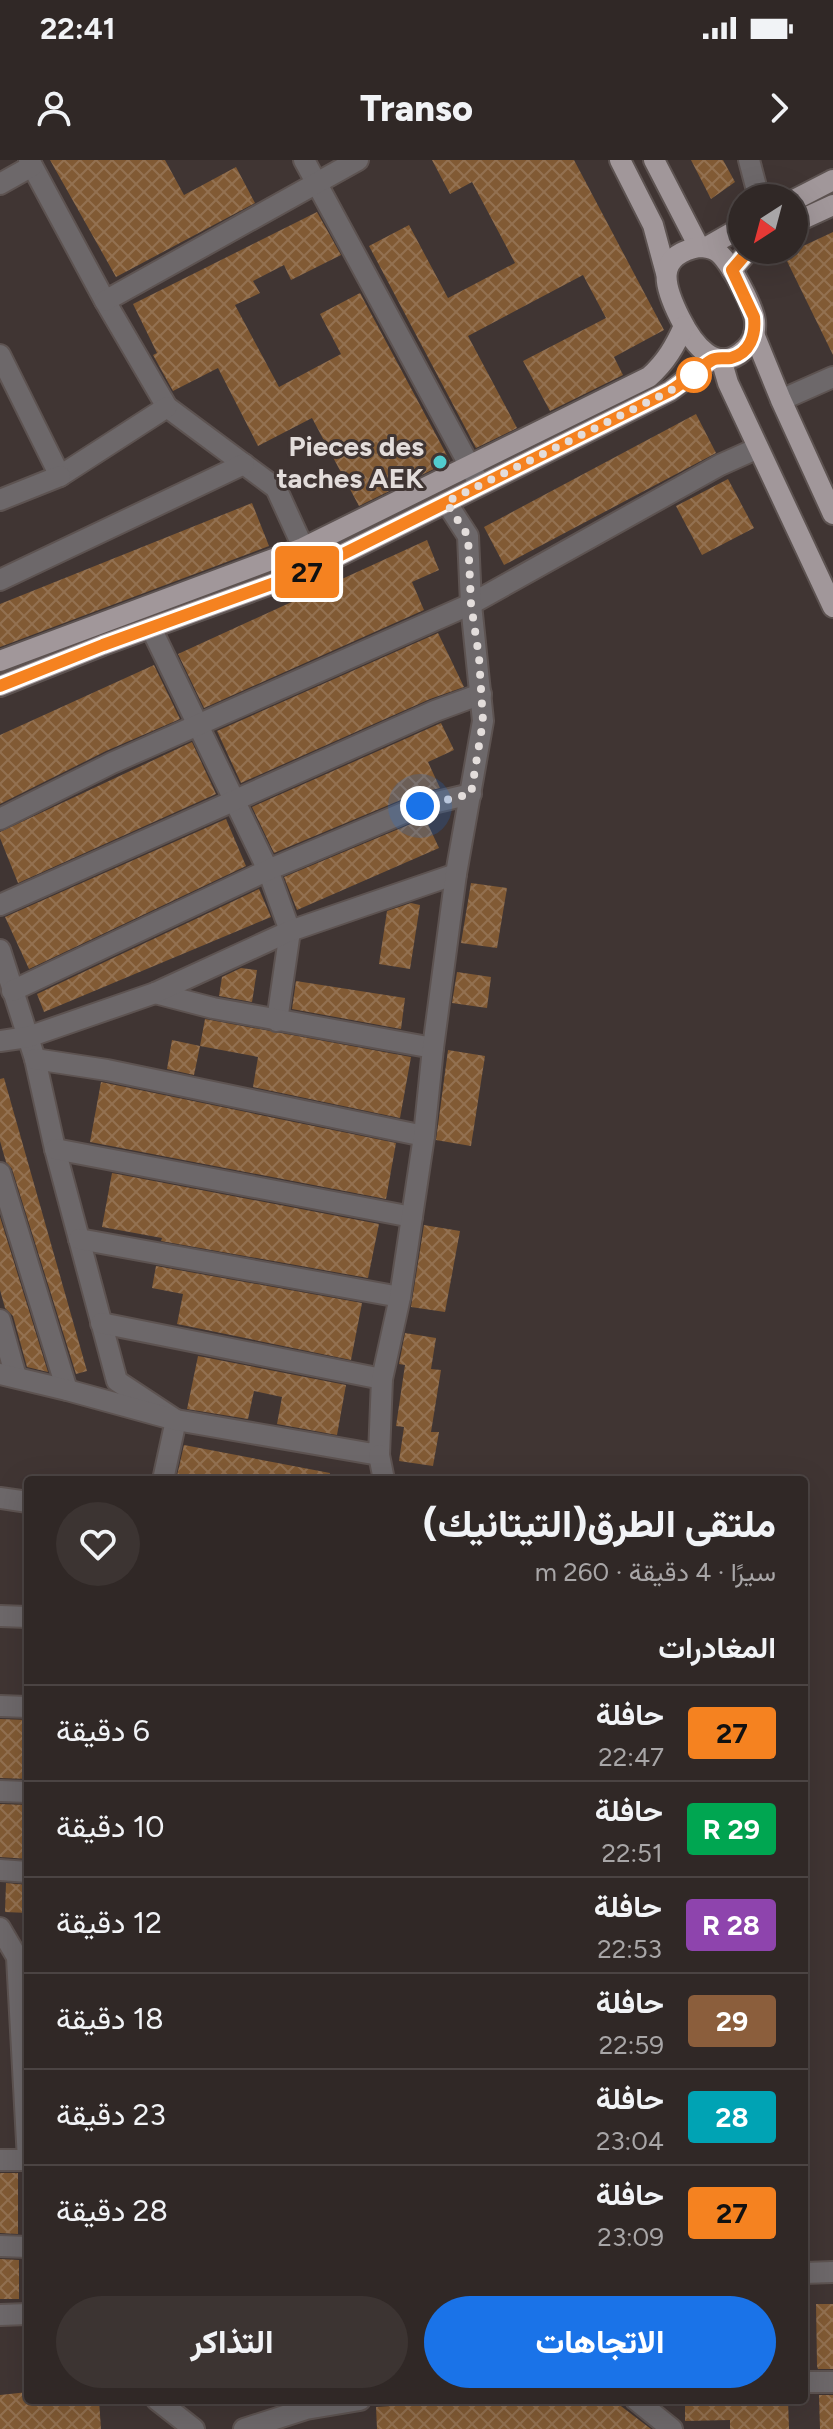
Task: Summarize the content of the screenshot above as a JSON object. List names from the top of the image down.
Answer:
{
  "places": ["Pieces des taches AEK"],
  "lines": ["bus line 27"],
  "north": "bottom left",
  "page": {
    "status": "22:41",
    "header": "Transo",
    "on_map": "27",
    "heading": [
      ["ملتقى الطرق(التيتانيك)", "سيرًا · 4 دقيقة · 260 m"],
      "المغادرات"
    ],
    "list": [
      {
        "mark": "27",
        "name": "حافلة",
        "note": "22:47",
        "value": "6 دقيقة"
      },
      {
        "mark": "29 R",
        "name": "حافلة",
        "note": "22:51",
        "value": "10 دقيقة"
      },
      {
        "mark": "28 R",
        "name": "حافلة",
        "note": "22:53",
        "value": "12 دقيقة"
      },
      {
        "mark": "29",
        "name": "حافلة",
        "note": "22:59",
        "value": "18 دقيقة"
      },
      {
        "mark": "28",
        "name": "حافلة",
        "note": "23:04",
        "value": "23 دقيقة"
      },
      {
        "mark": "27",
        "name": "حافلة",
        "note": "23:09",
        "value": "28 دقيقة"
      }
    ],
    "buttons": ["الاتجاهات", "التذاكر"]
  }
}
